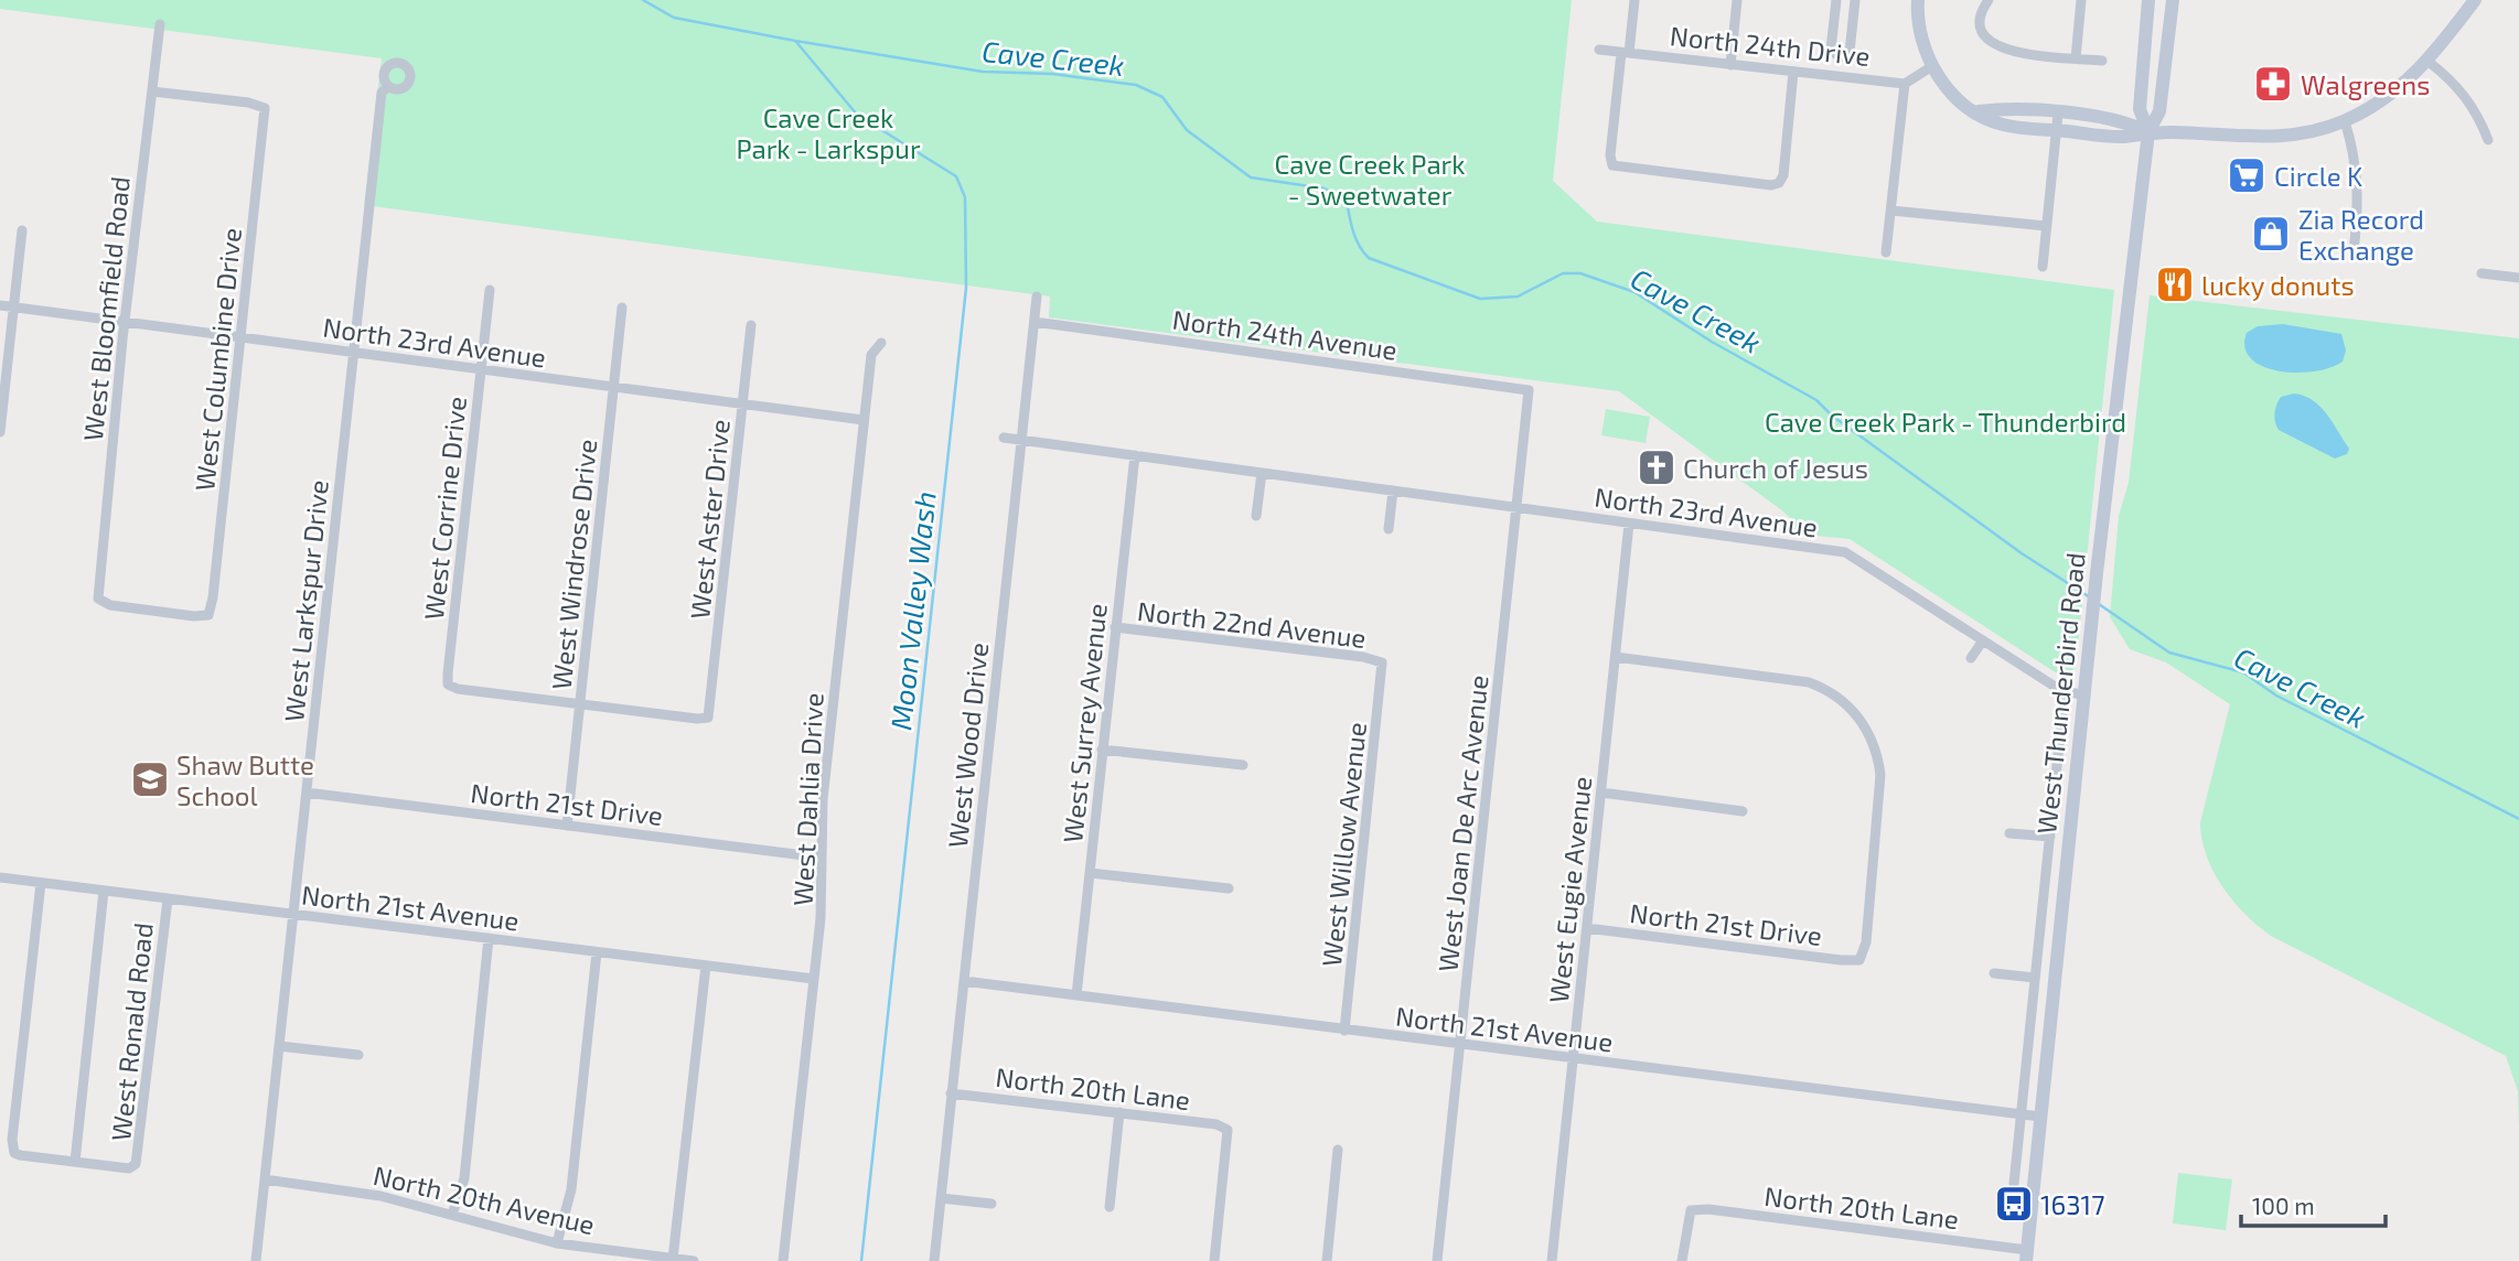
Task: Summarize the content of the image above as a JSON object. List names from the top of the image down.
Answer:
{
  "streets": {
    "main road": ["West Thunderbird Road"],
    "street": [
      "North 24th Drive",
      "West Bloomfield Road",
      "North 24th Avenue",
      "North 23rd Avenue",
      "West Columbine Drive",
      "West Corrine Drive",
      "West Aster Drive",
      "West Windrose Drive",
      "West Larkspur Drive",
      "North 22nd Avenue",
      "West Surrey Avenue",
      "West Wood Drive",
      "West Dahlia Drive",
      "North 21st Drive",
      "West Joan De Arc Avenue",
      "West Willow Avenue",
      "West Eugie Avenue",
      "North 21st Avenue",
      "West Ronald Road",
      "North 20th Lane",
      "North 20th Avenue"
    ]
  },
  "crossings": [
    ["West Bloomfield Road", "North 23rd Avenue"],
    ["West Bloomfield Road", "West Columbine Drive"],
    ["North 24th Avenue", "West Wood Drive"],
    ["North 24th Avenue", "West Joan De Arc Avenue"],
    ["North 23rd Avenue", "West Columbine Drive"],
    ["North 23rd Avenue", "West Corrine Drive"],
    ["North 23rd Avenue", "West Aster Drive"],
    ["North 23rd Avenue", "West Windrose Drive"],
    ["North 23rd Avenue", "West Larkspur Drive"],
    ["North 23rd Avenue", "West Thunderbird Road"],
    ["North 23rd Avenue", "West Surrey Avenue"],
    ["North 23rd Avenue", "West Wood Drive"],
    ["North 23rd Avenue", "West Dahlia Drive"],
    ["North 23rd Avenue", "West Joan De Arc Avenue"],
    ["North 23rd Avenue", "West Eugie Avenue"],
    ["West Corrine Drive", "West Aster Drive"],
    ["West Corrine Drive", "West Windrose Drive"],
    ["West Aster Drive", "West Windrose Drive"],
    ["West Windrose Drive", "North 21st Drive"],
    ["West Larkspur Drive", "North 21st Drive"],
    ["West Larkspur Drive", "North 21st Avenue"],
    ["West Larkspur Drive", "North 20th Avenue"],
    ["North 22nd Avenue", "West Surrey Avenue"],
    ["North 22nd Avenue", "West Willow Avenue"],
    ["West Thunderbird Road", "North 21st Avenue"],
    ["West Thunderbird Road", "North 20th Lane"],
    ["West Surrey Avenue", "North 21st Avenue"],
    ["West Wood Drive", "North 21st Avenue"],
    ["West Wood Drive", "North 20th Lane"],
    ["West Dahlia Drive", "North 21st Drive"],
    ["West Dahlia Drive", "North 21st Avenue"],
    ["North 21st Drive", "West Eugie Avenue"],
    ["West Joan De Arc Avenue", "North 21st Avenue"],
    ["West Willow Avenue", "North 21st Avenue"],
    ["West Eugie Avenue", "North 21st Avenue"],
    ["North 21st Avenue", "West Ronald Road"]
  ],
  "water": ["Cave Creek", "Moon Valley Wash"],
  "parks": ["Cave Creek Park - Larkspur", "Cave Creek Park - Sweetwater", "Cave Creek Park - Thunderbird"],
  "places": {
    "pharmacy": ["Walgreens"],
    "supermarket": ["Circle K"],
    "shop": ["Zia Record Exchange"],
    "restaurant": ["lucky donuts"],
    "church": ["Church of Jesus"],
    "school or university": ["Shaw Butte School"],
    "bus stop": ["16317"]
  },
  "scale_bar": "100 m"
}
